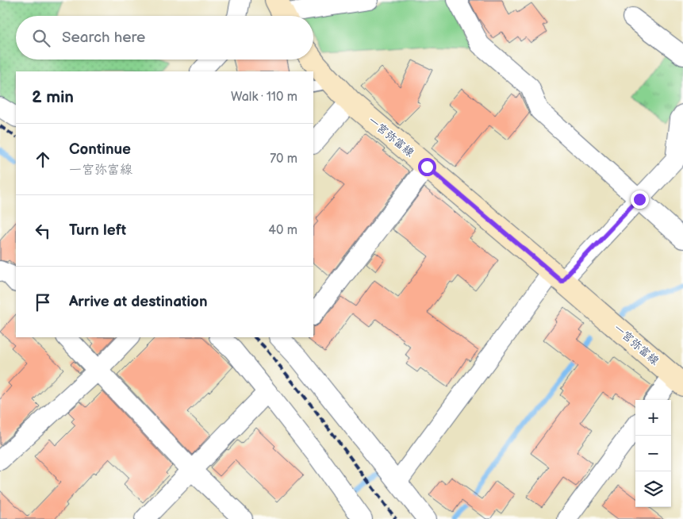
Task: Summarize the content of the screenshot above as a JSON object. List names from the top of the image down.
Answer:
{
  "streets": {
    "main road": ["一宮弥富線"]
  },
  "page": {
    "search": "Search here",
    "heading": ["2 min", "Walk · 110 m"],
    "list": [
      ["Continue", "一宮弥富線", "70 m"],
      ["Turn left", "40 m"],
      "Arrive at destination"
    ],
    "map_buttons": ["+", "−"]
  }
}
